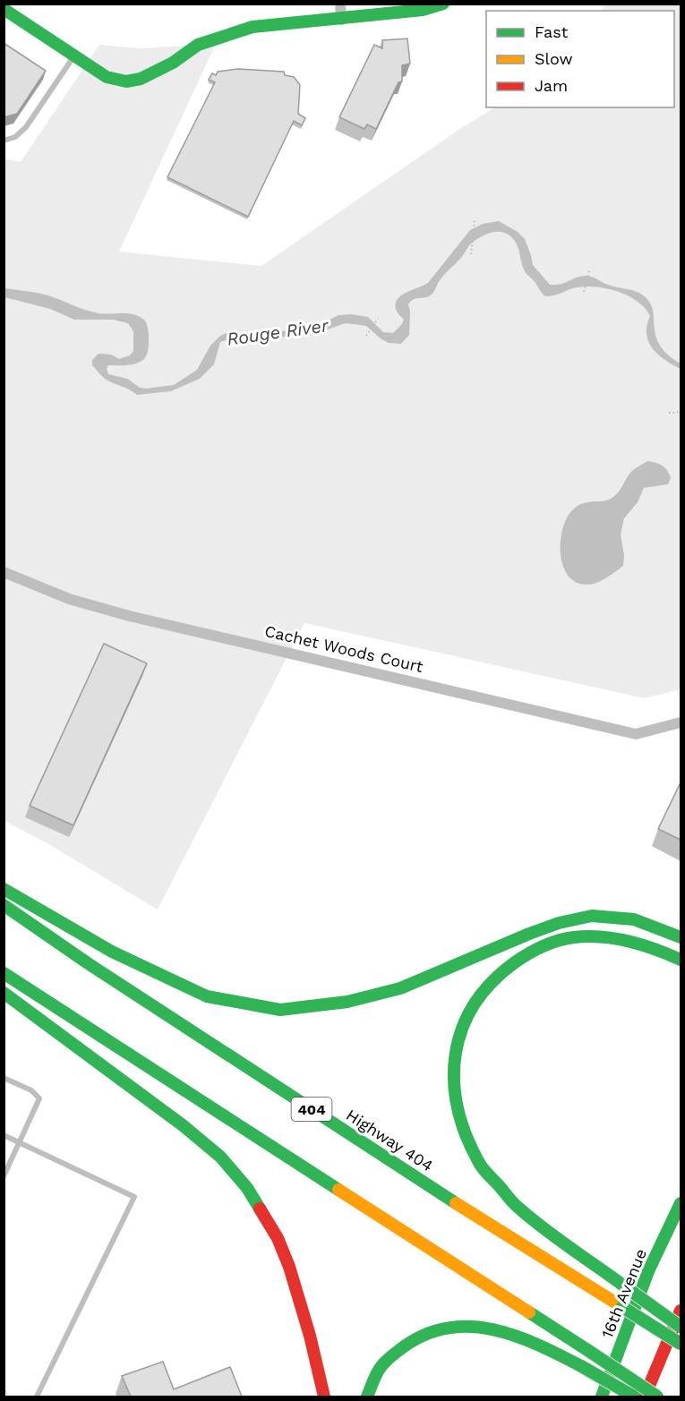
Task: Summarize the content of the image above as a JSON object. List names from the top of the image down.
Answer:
{
  "streets": {
    "main road": ["404", "Highway 404", "16th Avenue"],
    "street": ["Cachet Woods Court"]
  },
  "water": ["Rouge River"],
  "legend": ["Fast", "Slow", "Jam"]
}
